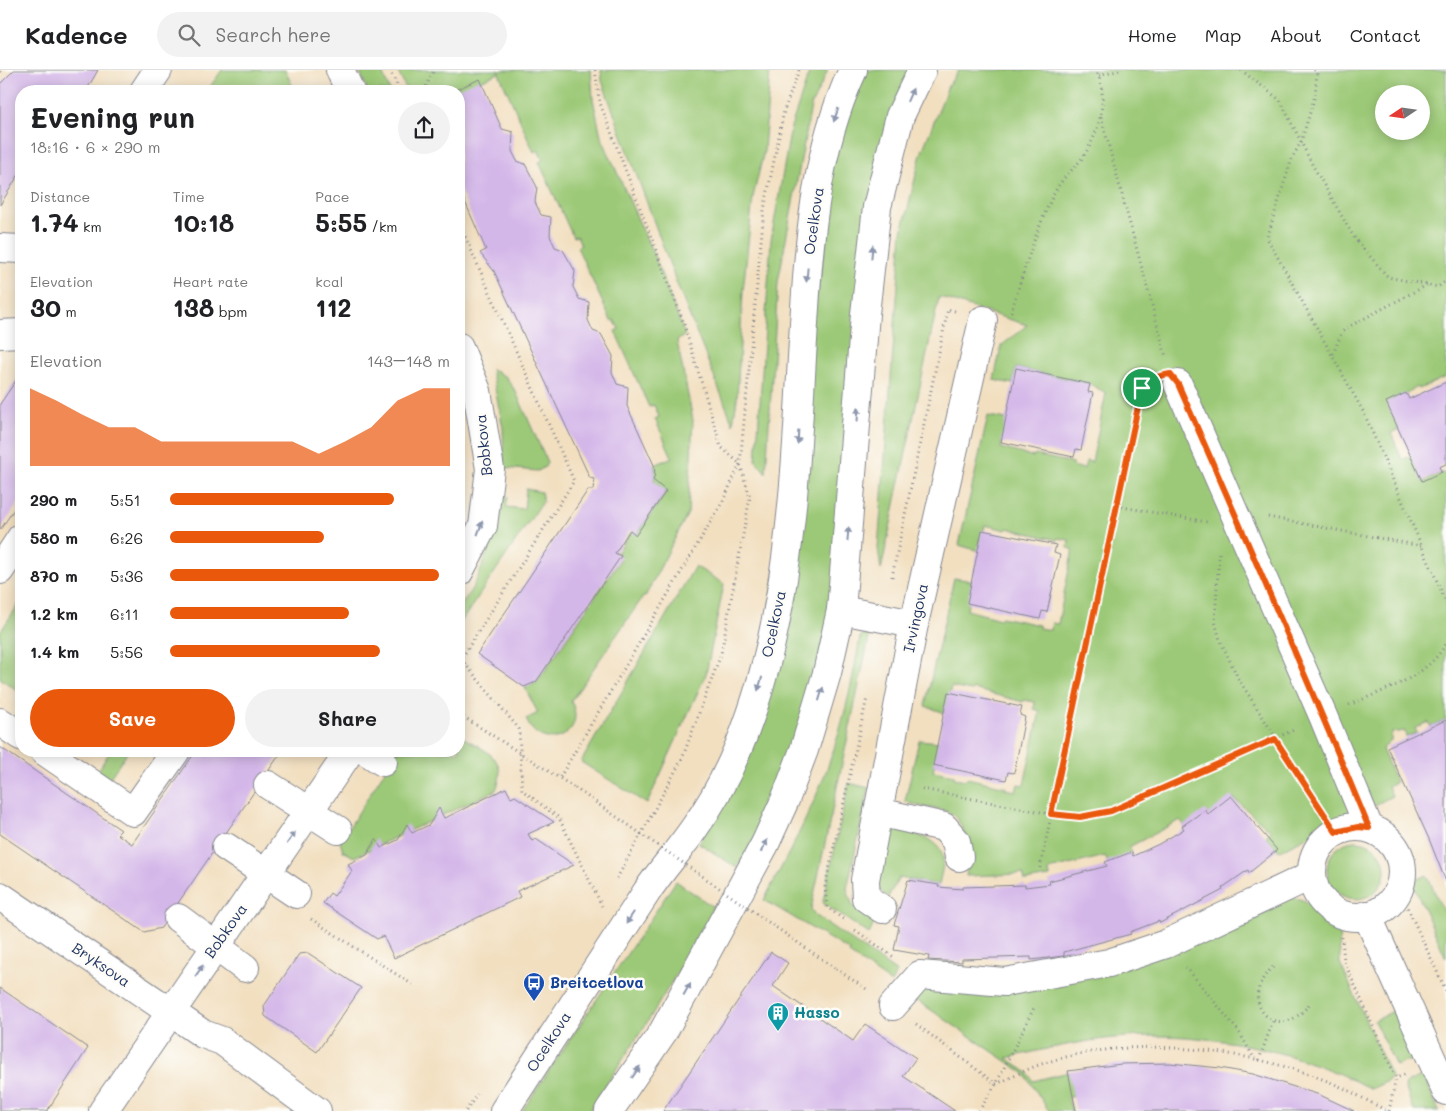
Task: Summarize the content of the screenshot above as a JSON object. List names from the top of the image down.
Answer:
{
  "streets": {
    "street": [
      "Ocelkova",
      "Bobkova",
      "Irvingova",
      "Bryksova"
    ]
  },
  "crossings": [
    ["Bobkova", "Bryksova"]
  ],
  "one_way": ["Bobkova"],
  "places": {
    "bus stop": ["Breitcetlova"],
    "building": ["Hasso"]
  },
  "north": "left",
  "page": {
    "header": "Kadence",
    "search": "Search here",
    "nav": [
      "Home",
      "Map",
      "About",
      "Contact"
    ],
    "heading": ["Evening run", "18:16 · 6 × 290 m"],
    "stats": [
      ["Distance", "1.74 km"],
      ["Time", "10:18"],
      ["Pace", "5:55 /km"],
      ["Elevation", "30 m"],
      ["Heart rate", "138 bpm"],
      ["kcal", "112"]
    ],
    "chart": ["Elevation", "143–148 m"],
    "list": [
      {
        "name": "290 m",
        "note": "5:51"
      },
      {
        "name": "580 m",
        "note": "6:26"
      },
      {
        "name": "870 m",
        "note": "5:36"
      },
      {
        "name": "1.2 km",
        "note": "6:11"
      },
      {
        "name": "1.4 km",
        "note": "5:56"
      }
    ],
    "buttons": ["Save", "Share"]
  }
}
